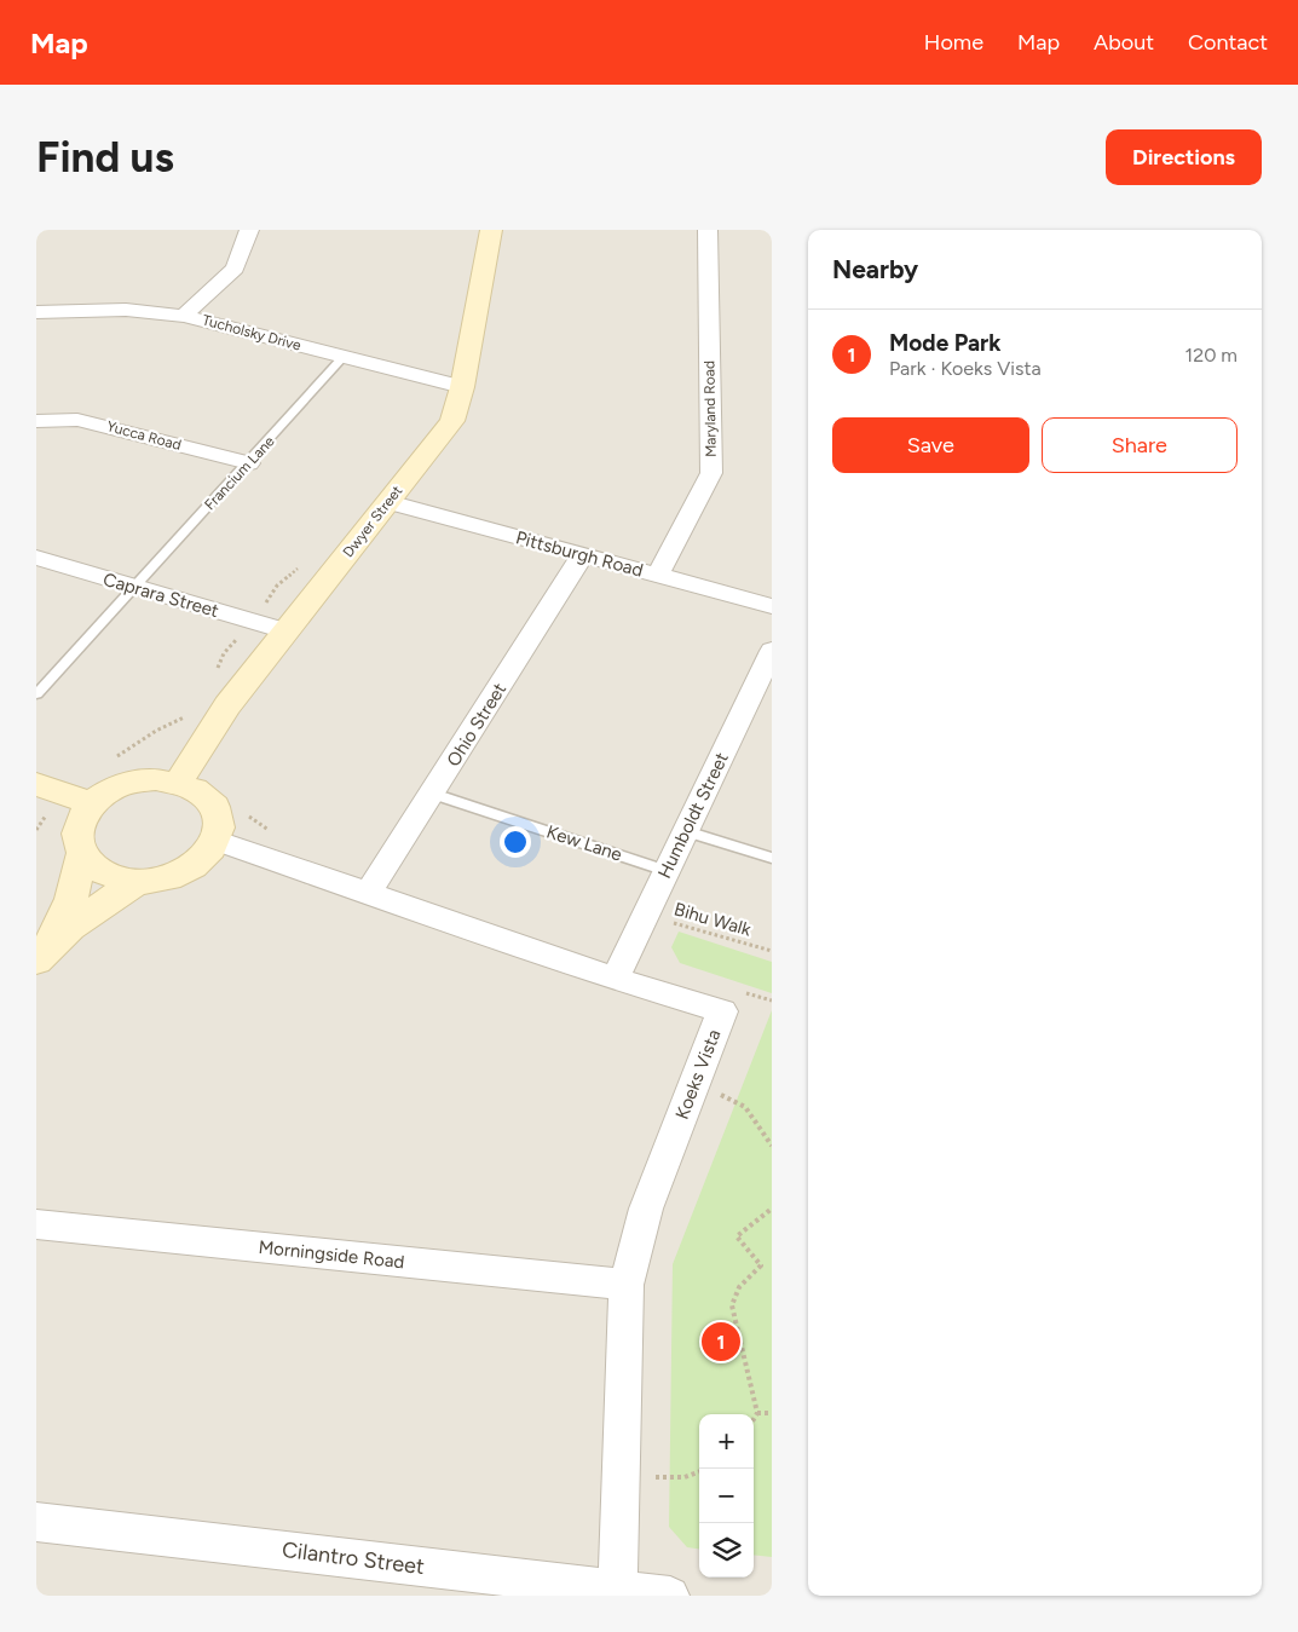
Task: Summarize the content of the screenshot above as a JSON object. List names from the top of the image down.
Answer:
{
  "streets": {
    "street": [
      "Tucholsky Drive",
      "Maryland Road",
      "Yucca Road",
      "Dwyer Street",
      "Pittsburgh Road",
      "Caprara Street",
      "Ohio Street",
      "Humboldt Street",
      "Koeks Vista",
      "Morningside Road",
      "Cilantro Street"
    ],
    "lane": ["Francium Lane", "Kew Lane"],
    "path": ["Bihu Walk"]
  },
  "crossings": [
    ["Tucholsky Drive", "Francium Lane"],
    ["Tucholsky Drive", "Dwyer Street"],
    ["Maryland Road", "Pittsburgh Road"],
    ["Yucca Road", "Francium Lane"],
    ["Francium Lane", "Caprara Street"],
    ["Dwyer Street", "Pittsburgh Road"],
    ["Dwyer Street", "Caprara Street"],
    ["Dwyer Street", "Koeks Vista"],
    ["Pittsburgh Road", "Ohio Street"],
    ["Ohio Street", "Kew Lane"],
    ["Ohio Street", "Koeks Vista"],
    ["Humboldt Street", "Kew Lane"],
    ["Humboldt Street", "Bihu Walk"],
    ["Humboldt Street", "Koeks Vista"],
    ["Koeks Vista", "Morningside Road"],
    ["Koeks Vista", "Cilantro Street"]
  ],
  "page": {
    "header": "Map",
    "nav": [
      "Home",
      "Map",
      "About",
      "Contact"
    ],
    "buttons": [
      "Directions",
      ["Save", "Share"]
    ],
    "title": "Find us",
    "heading": "Nearby",
    "list": [
      {
        "mark": "1",
        "name": "Mode Park",
        "note": "Park · Koeks Vista",
        "value": "120 m"
      }
    ],
    "pins": "1",
    "map_buttons": ["+", "−"]
  }
}
